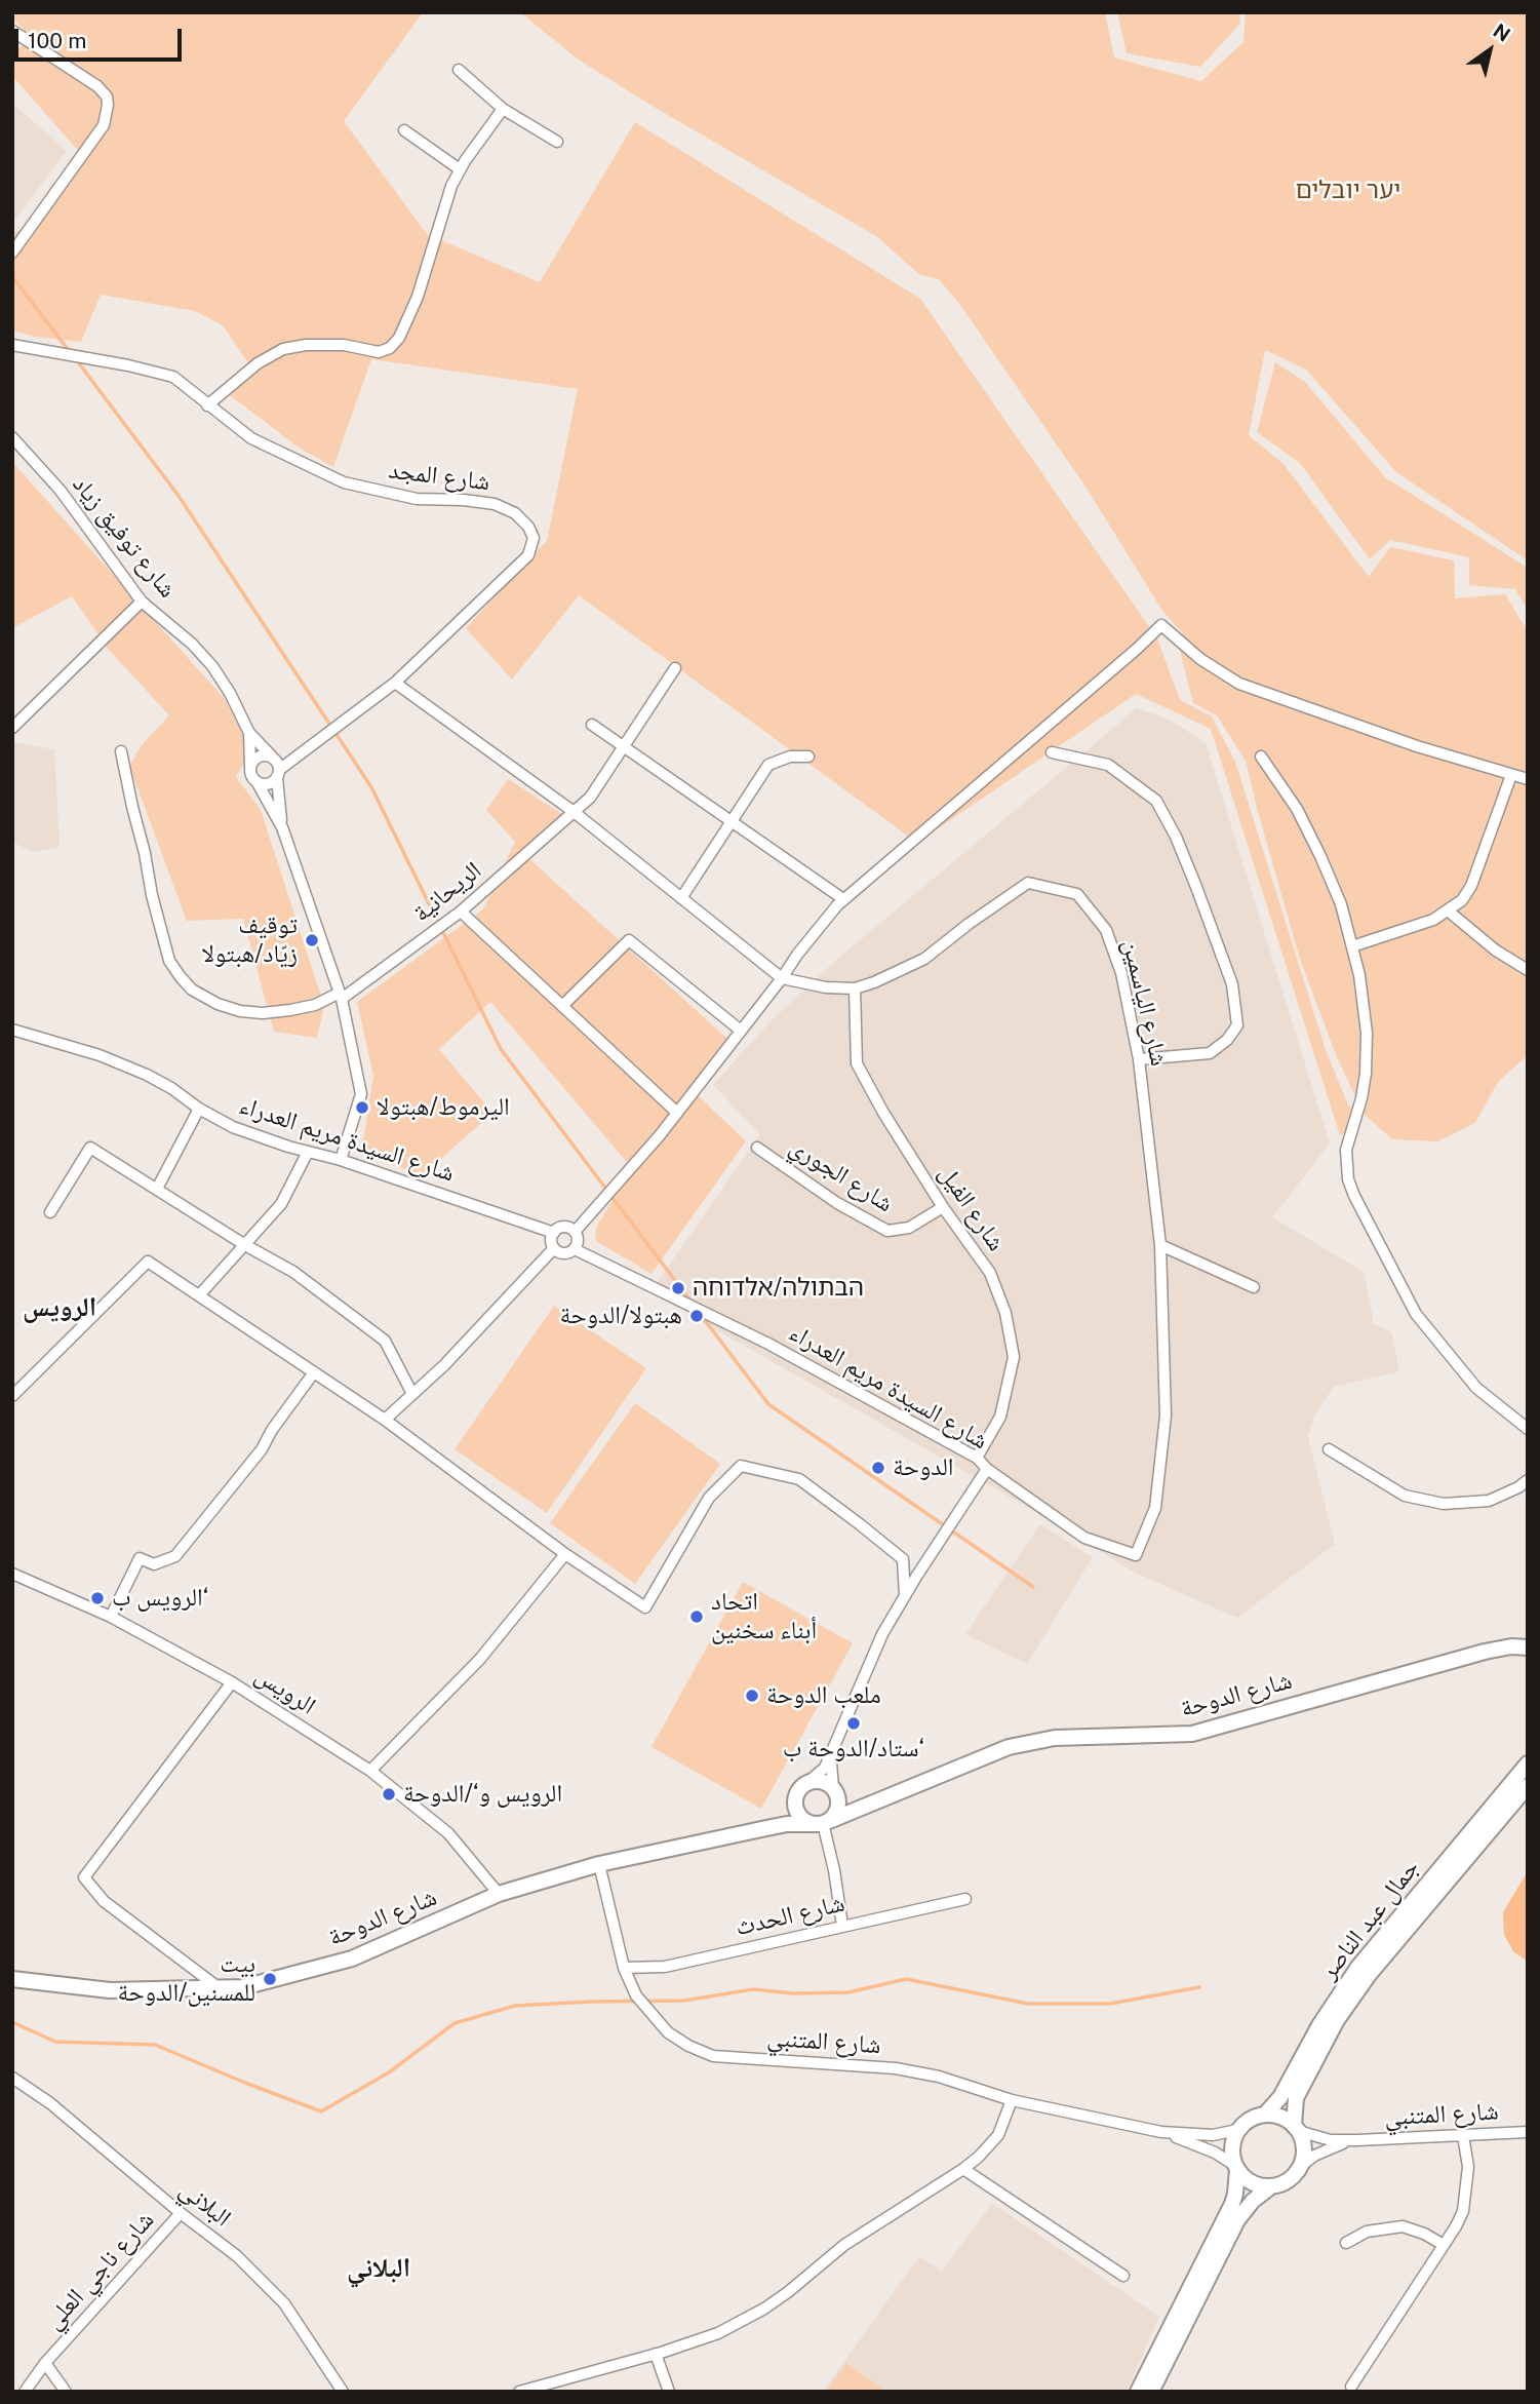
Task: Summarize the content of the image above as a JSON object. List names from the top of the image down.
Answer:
{
  "streets": {
    "street": [
      "شارع المجد",
      "شارع توفيق زياد",
      "الريحانية",
      "شارع الياسمين",
      "شارع السيدة مريم العدراء",
      "شارع الجوري",
      "شارع الفيل",
      "الرويس",
      "شارع الدوحة",
      "شارع الحدث",
      "جمال عبد الناصر",
      "شارع المتنبي",
      "البلاني",
      "شارع ناجي العلي"
    ]
  },
  "crossings": [
    ["شارع الياسمين", "شارع السيدة مريم العدراء"],
    ["شارع الياسمين", "شارع الفيل"],
    ["شارع السيدة مريم العدراء", "شارع الفيل"],
    ["شارع الجوري", "شارع الفيل"],
    ["الرويس", "شارع الدوحة"],
    ["شارع الدوحة", "شارع المتنبي"],
    ["شارع الحدث", "شارع المتنبي"],
    ["البلاني", "شارع ناجي العلي"]
  ],
  "districts": ["الرويس", "البلاني"],
  "parks": ["יער יובלים"],
  "places": [
    "توقيف زيّاد/هبتولا",
    "اليرموط/هبتولا",
    "הבתולה/אלדוחה",
    "هبتولا/الدوحة",
    "الدوحة",
    "الرويس ب‘",
    "اتحاد أبناء سخنين",
    "ملعب الدوحة",
    "ستاد/الدوحة ب‘",
    "الرويس و‘/الدوحة",
    "بيت للمسنين/الدوحة"
  ],
  "scale_bar": "100 m",
  "north": "top right"
}
